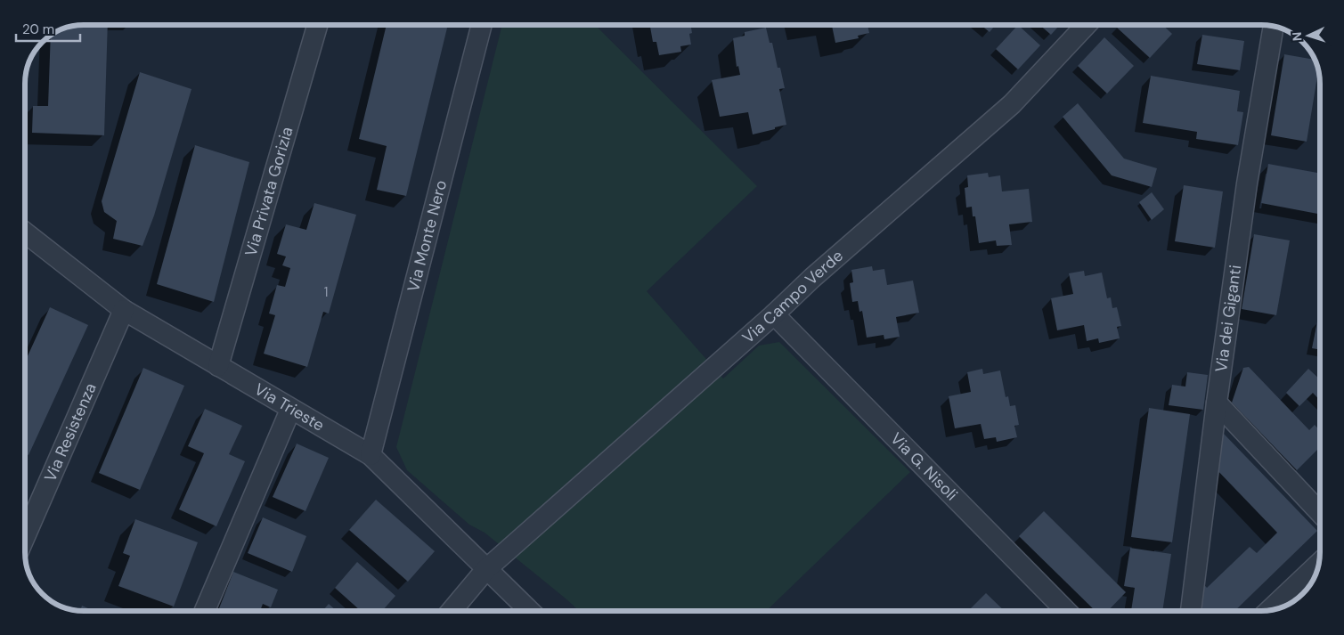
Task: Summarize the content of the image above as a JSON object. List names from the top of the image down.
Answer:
{
  "streets": {
    "street": [
      "Via Privata Gorizia",
      "Via Monte Nero",
      "Via Campo Verde",
      "Via dei Giganti",
      "Via Trieste",
      "Via Resistenza",
      "Via G. Nisoli"
    ]
  },
  "crossings": [
    ["Via Privata Gorizia", "Via Trieste"],
    ["Via Monte Nero", "Via Trieste"],
    ["Via Campo Verde", "Via Trieste"],
    ["Via Campo Verde", "Via G. Nisoli"],
    ["Via Trieste", "Via Resistenza"]
  ],
  "house_numbers": ["1"],
  "scale_bar": "20 m",
  "north": "left"
}
